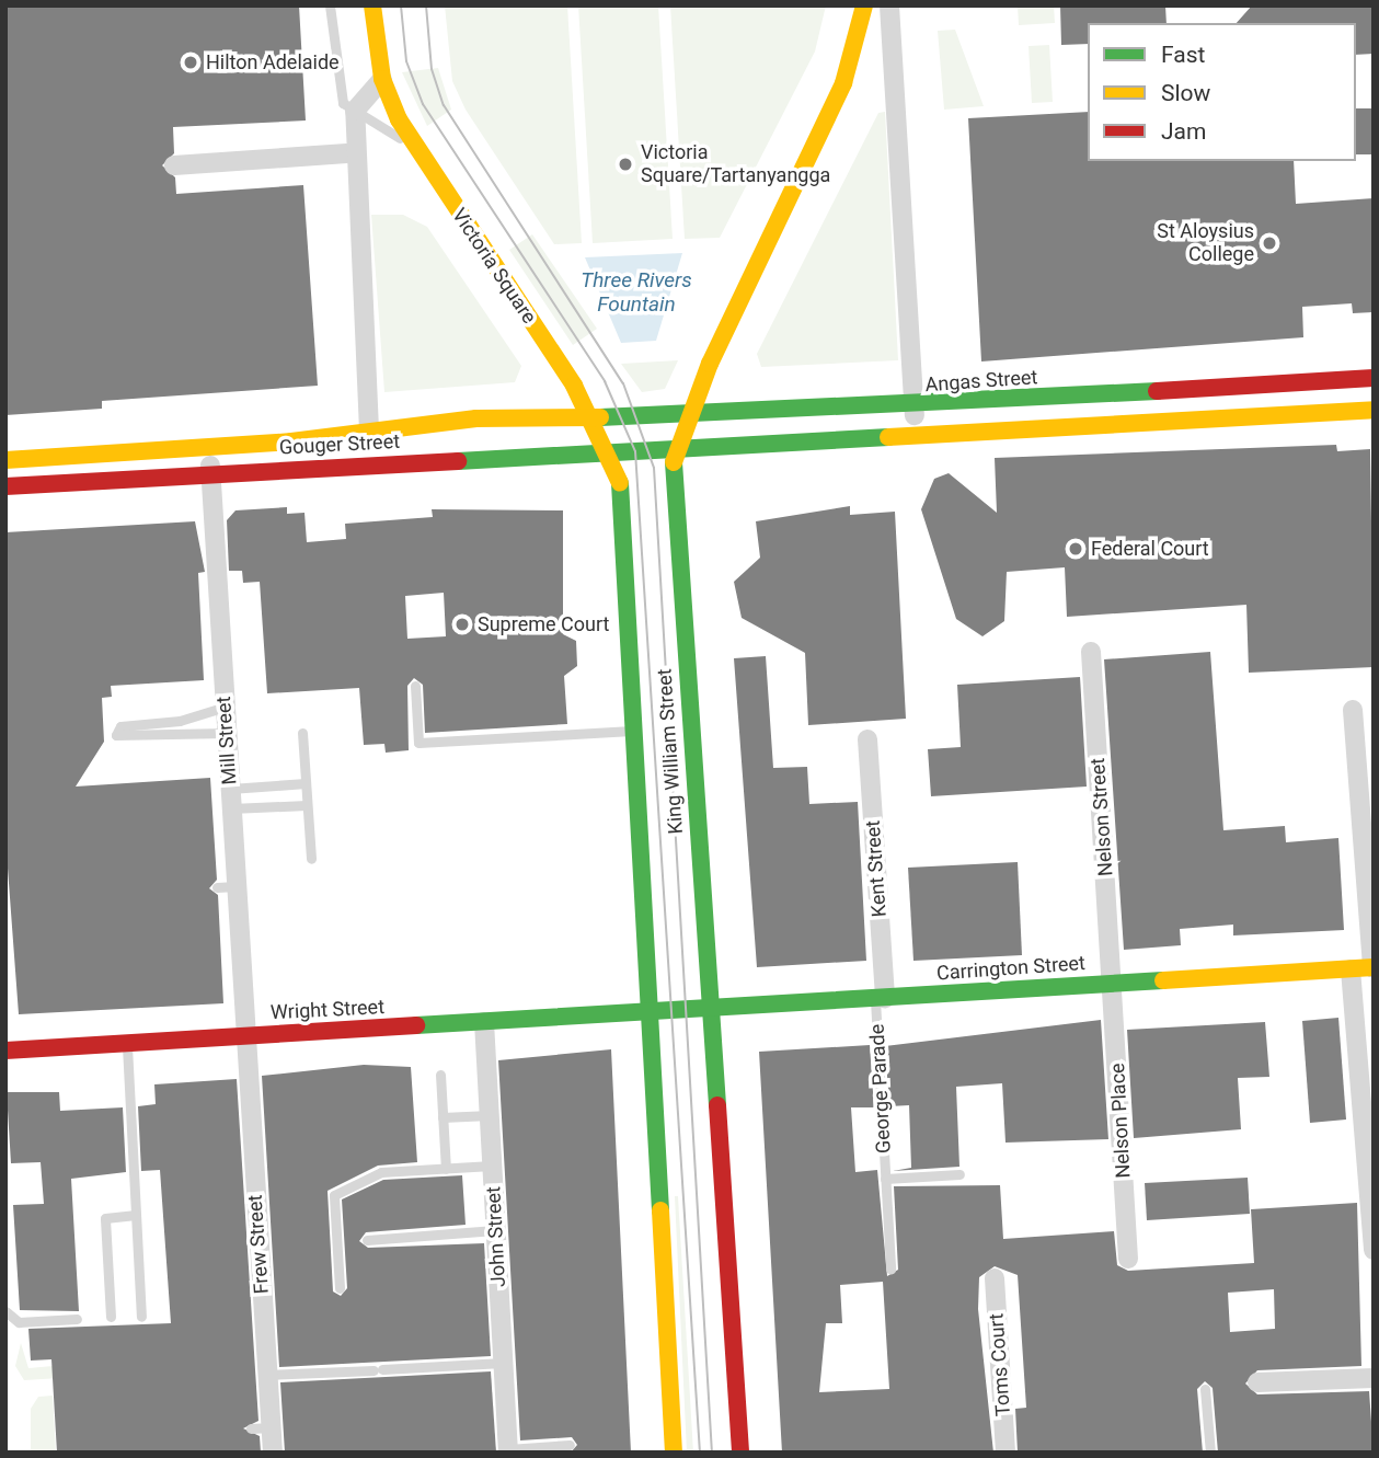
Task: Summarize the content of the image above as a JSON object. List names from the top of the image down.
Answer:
{
  "streets": {
    "street": [
      "Victoria Square",
      "Angas Street",
      "Gouger Street",
      "Mill Street",
      "King William Street",
      "Nelson Street",
      "Kent Street",
      "Carrington Street",
      "Wright Street",
      "Nelson Place",
      "John Street",
      "Frew Street",
      "Toms Court"
    ],
    "lane": ["George Parade"]
  },
  "crossings": [
    ["Victoria Square", "Angas Street"],
    ["Victoria Square", "Gouger Street"],
    ["Victoria Square", "King William Street"],
    ["Angas Street", "Gouger Street"],
    ["Angas Street", "King William Street"],
    ["Gouger Street", "Mill Street"],
    ["Gouger Street", "King William Street"],
    ["Mill Street", "Wright Street"],
    ["Mill Street", "Frew Street"],
    ["King William Street", "Carrington Street"],
    ["King William Street", "Wright Street"],
    ["Nelson Street", "Carrington Street"],
    ["Nelson Street", "Nelson Place"],
    ["Kent Street", "Carrington Street"],
    ["Kent Street", "George Parade"],
    ["Carrington Street", "Wright Street"],
    ["Carrington Street", "George Parade"],
    ["Carrington Street", "Nelson Place"],
    ["Wright Street", "John Street"],
    ["Wright Street", "Frew Street"]
  ],
  "water": ["Three Rivers Fountain"],
  "places": [
    "Hilton Adelaide",
    "Victoria Square/Tartanyangga",
    "St Aloysius College",
    "Federal Court",
    "Supreme Court"
  ],
  "legend": ["Fast", "Slow", "Jam"]
}
